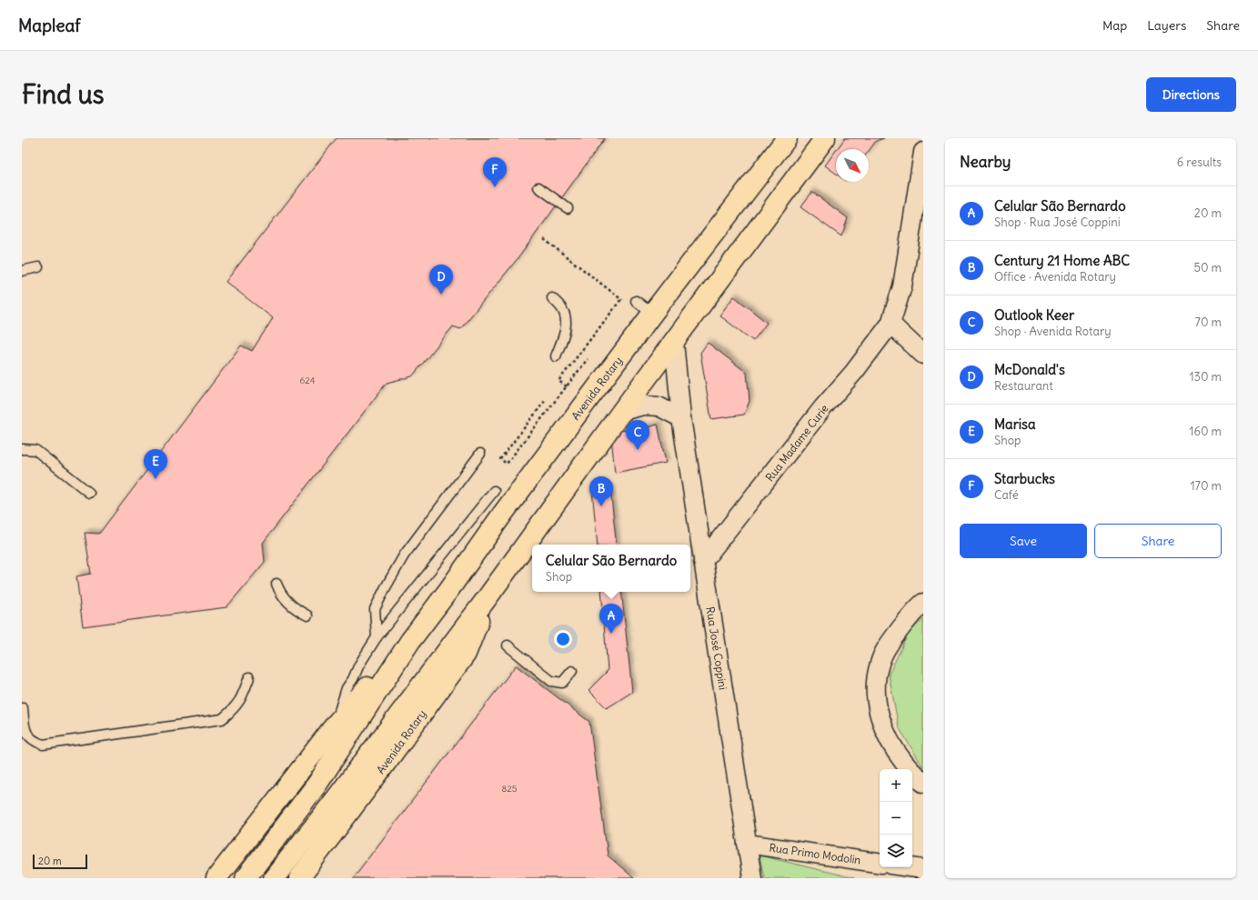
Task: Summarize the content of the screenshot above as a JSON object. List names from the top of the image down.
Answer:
{
  "streets": {
    "main road": ["Avenida Rotary"],
    "street": ["Rua Madame Curie", "Rua José Coppini", "Rua Primo Modolin"]
  },
  "crossings": [
    ["Avenida Rotary", "Rua José Coppini"],
    ["Rua Madame Curie", "Rua José Coppini"],
    ["Rua José Coppini", "Rua Primo Modolin"]
  ],
  "house_numbers": ["624", "825"],
  "scale_bar": "20 m",
  "north": "bottom right",
  "page": {
    "header": "Mapleaf",
    "nav": ["Map", "Layers", "Share"],
    "buttons": [
      "Directions",
      ["Save", "Share"]
    ],
    "title": "Find us",
    "heading": ["Nearby", "6 results"],
    "pins": [
      "F",
      "D",
      "C",
      "E",
      "B",
      "A"
    ],
    "list": [
      {
        "mark": "A",
        "name": "Celular São Bernardo",
        "note": "Shop · Rua José Coppini",
        "value": "20 m"
      },
      {
        "mark": "B",
        "name": "Century 21 Home ABC",
        "note": "Office · Avenida Rotary",
        "value": "50 m"
      },
      {
        "mark": "C",
        "name": "Outlook Keer",
        "note": "Shop · Avenida Rotary",
        "value": "70 m"
      },
      {
        "mark": "D",
        "name": "McDonald's",
        "note": "Restaurant",
        "value": "130 m"
      },
      {
        "mark": "E",
        "name": "Marisa",
        "note": "Shop",
        "value": "160 m"
      },
      {
        "mark": "F",
        "name": "Starbucks",
        "note": "Café",
        "value": "170 m"
      }
    ],
    "popup": ["Celular São Bernardo", "Shop"],
    "map_buttons": ["+", "−"],
    "scale": "20 m"
  }
}
